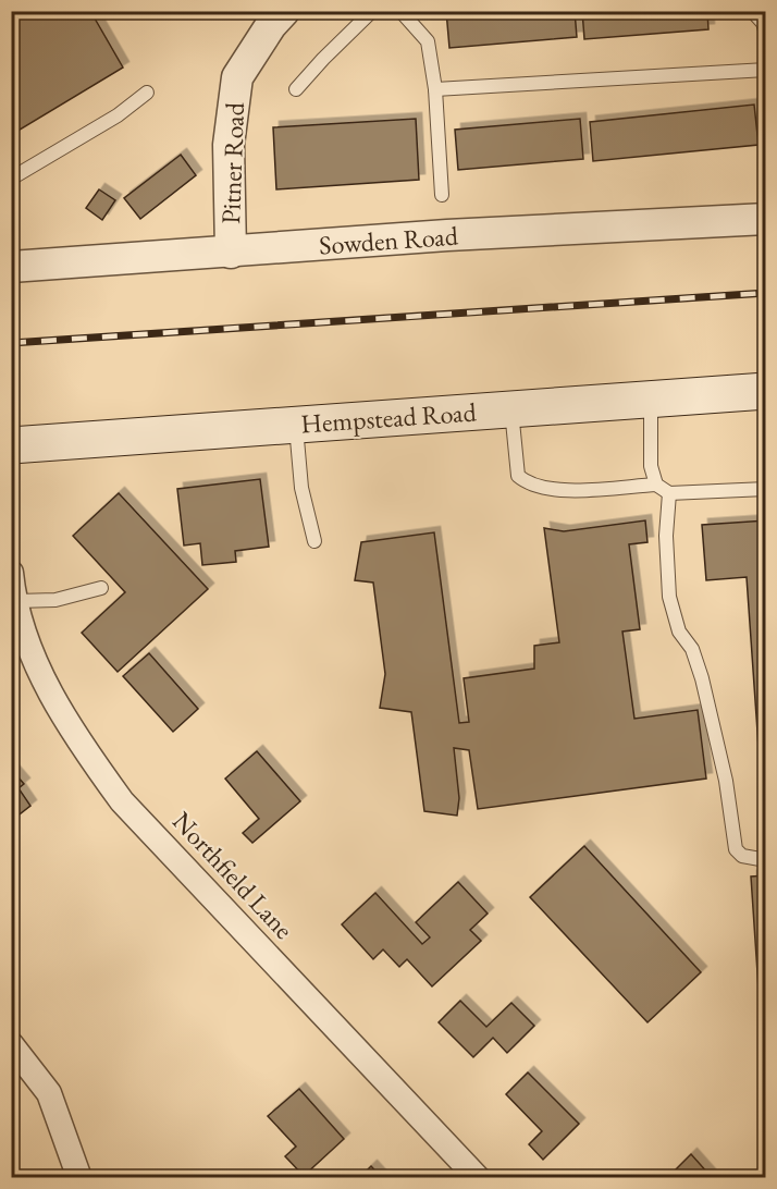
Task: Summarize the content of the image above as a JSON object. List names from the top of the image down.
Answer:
{
  "streets": {
    "main road": ["Hempstead Road"],
    "street": ["Pitner Road", "Sowden Road", "Northfield Lane"]
  },
  "crossings": [
    ["Pitner Road", "Sowden Road"]
  ]
}
